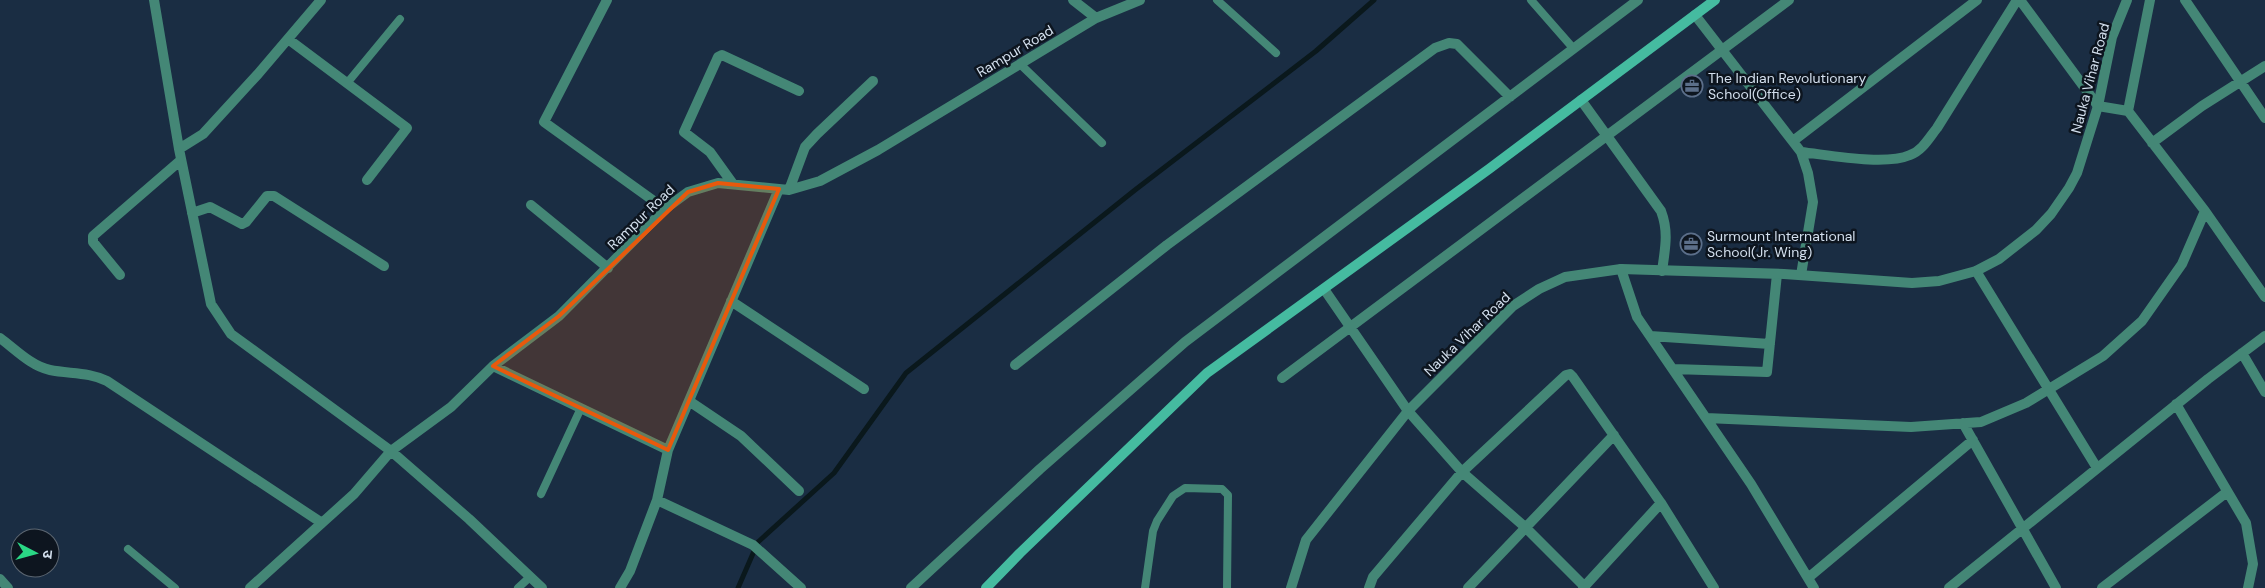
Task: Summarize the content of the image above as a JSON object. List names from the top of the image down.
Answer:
{
  "streets": {
    "street": ["Rampur Road", "Nauka Vihar Road"]
  },
  "places": {
    "office": ["The Indian Revolutionary School(Office)", "Surmount International School(Jr. Wing)"]
  },
  "north": "right"
}
